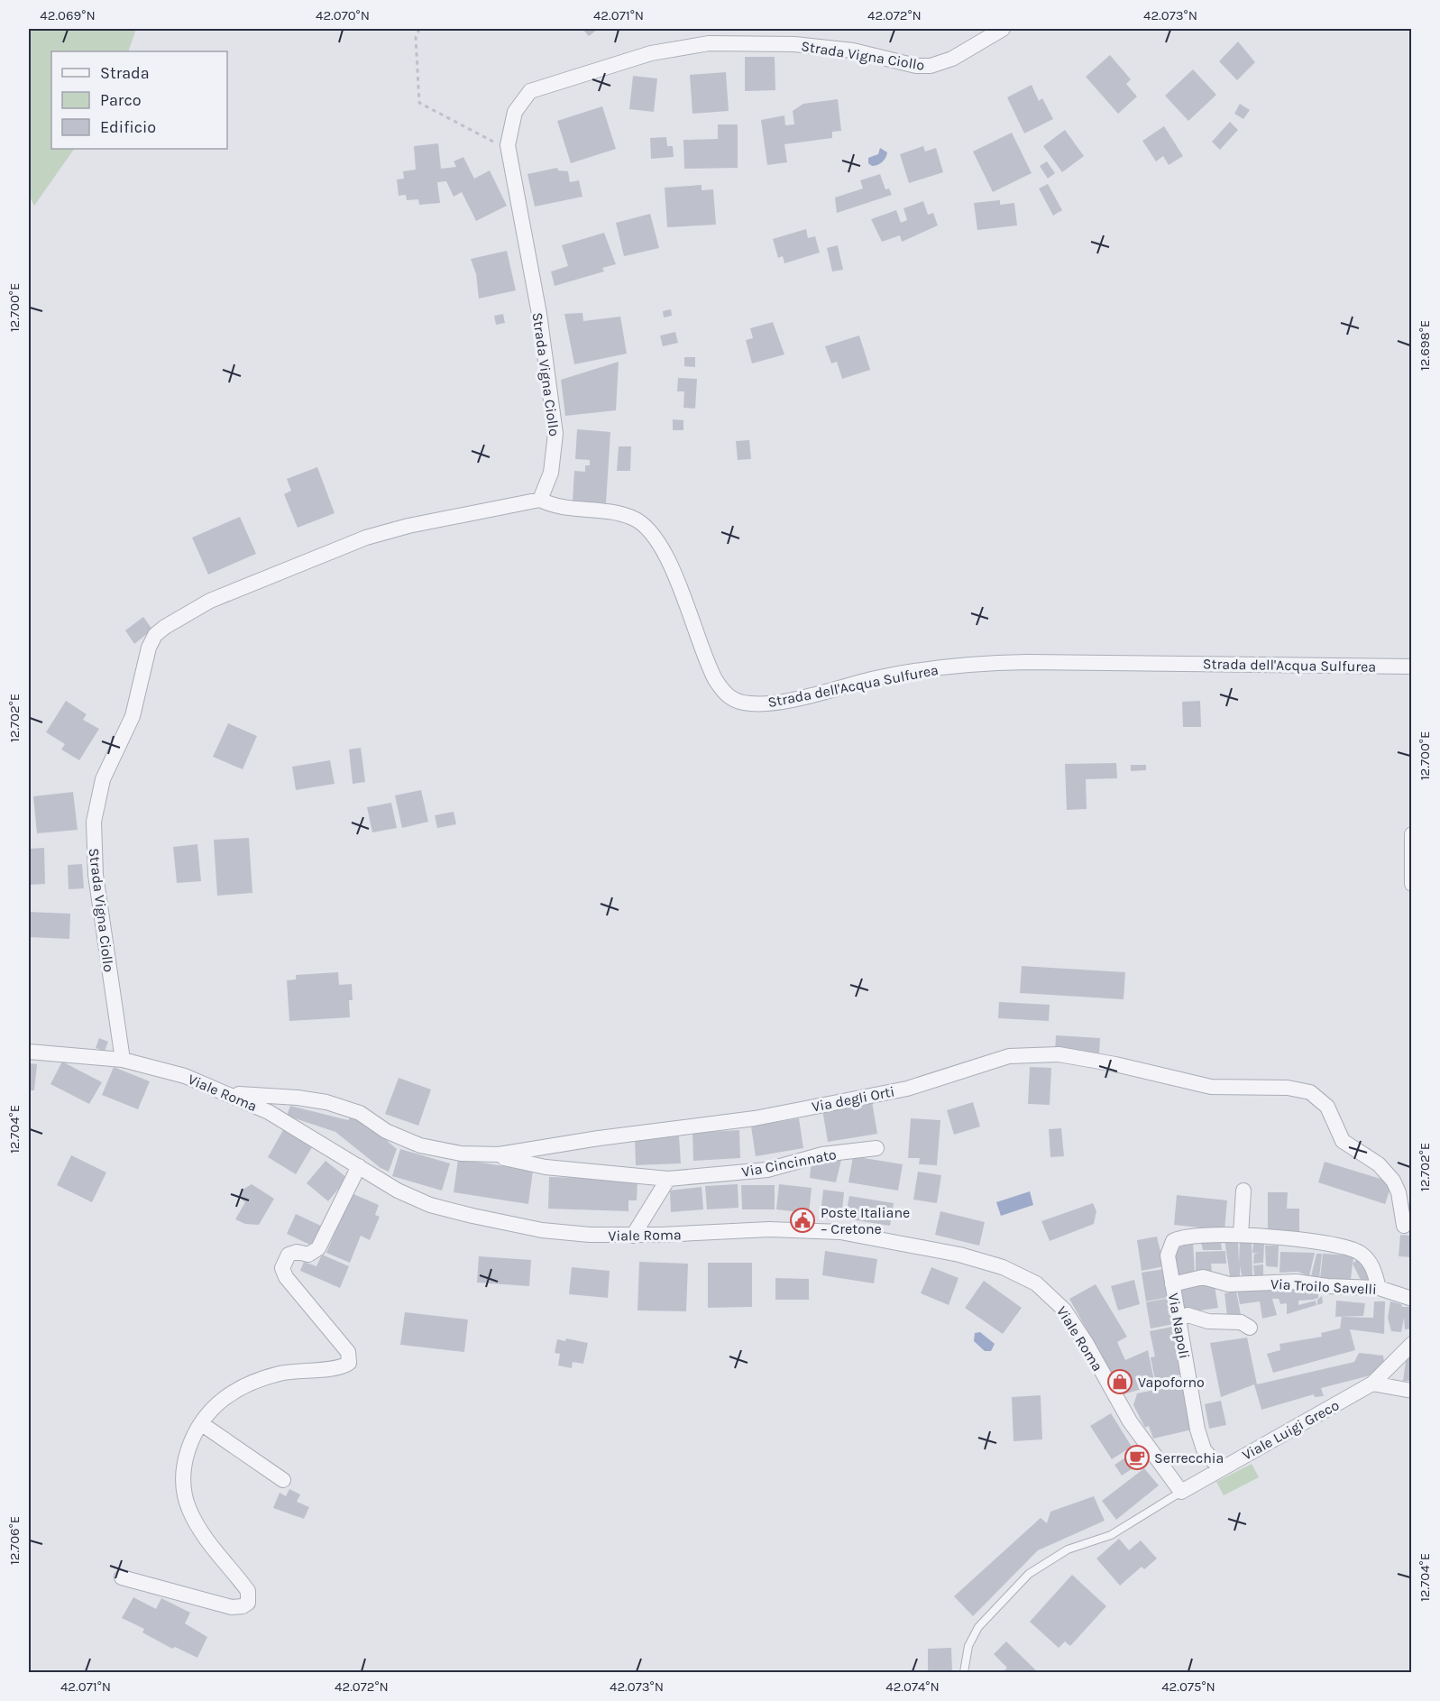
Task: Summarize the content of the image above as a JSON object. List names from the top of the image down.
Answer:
{
  "streets": {
    "street": [
      "Strada Vigna Ciollo",
      "Strada dell'Acqua Sulfurea",
      "Viale Roma",
      "Via degli Orti",
      "Via Cincinnato",
      "Via Troilo Savelli",
      "Via Napoli",
      "Viale Luigi Greco"
    ]
  },
  "crossings": [
    ["Strada Vigna Ciollo", "Strada dell'Acqua Sulfurea"],
    ["Strada Vigna Ciollo", "Viale Roma"],
    ["Viale Roma", "Via degli Orti"],
    ["Viale Roma", "Viale Luigi Greco"],
    ["Via degli Orti", "Via Cincinnato"],
    ["Via Troilo Savelli", "Via Napoli"],
    ["Via Napoli", "Viale Luigi Greco"]
  ],
  "places": {
    "public building": ["Poste Italiane – Cretone"],
    "shop": ["Vapoforno"],
    "cafe": ["Serrecchia"]
  },
  "legend": ["Strada", "Parco", "Edificio"],
  "coordinates": [
    "42.069°N",
    "42.070°N",
    "42.071°N",
    "42.072°N",
    "42.073°N",
    "12.700°E",
    "12.698°E",
    "12.702°E",
    "12.704°E",
    "12.706°E",
    "42.074°N",
    "42.075°N"
  ]
}
